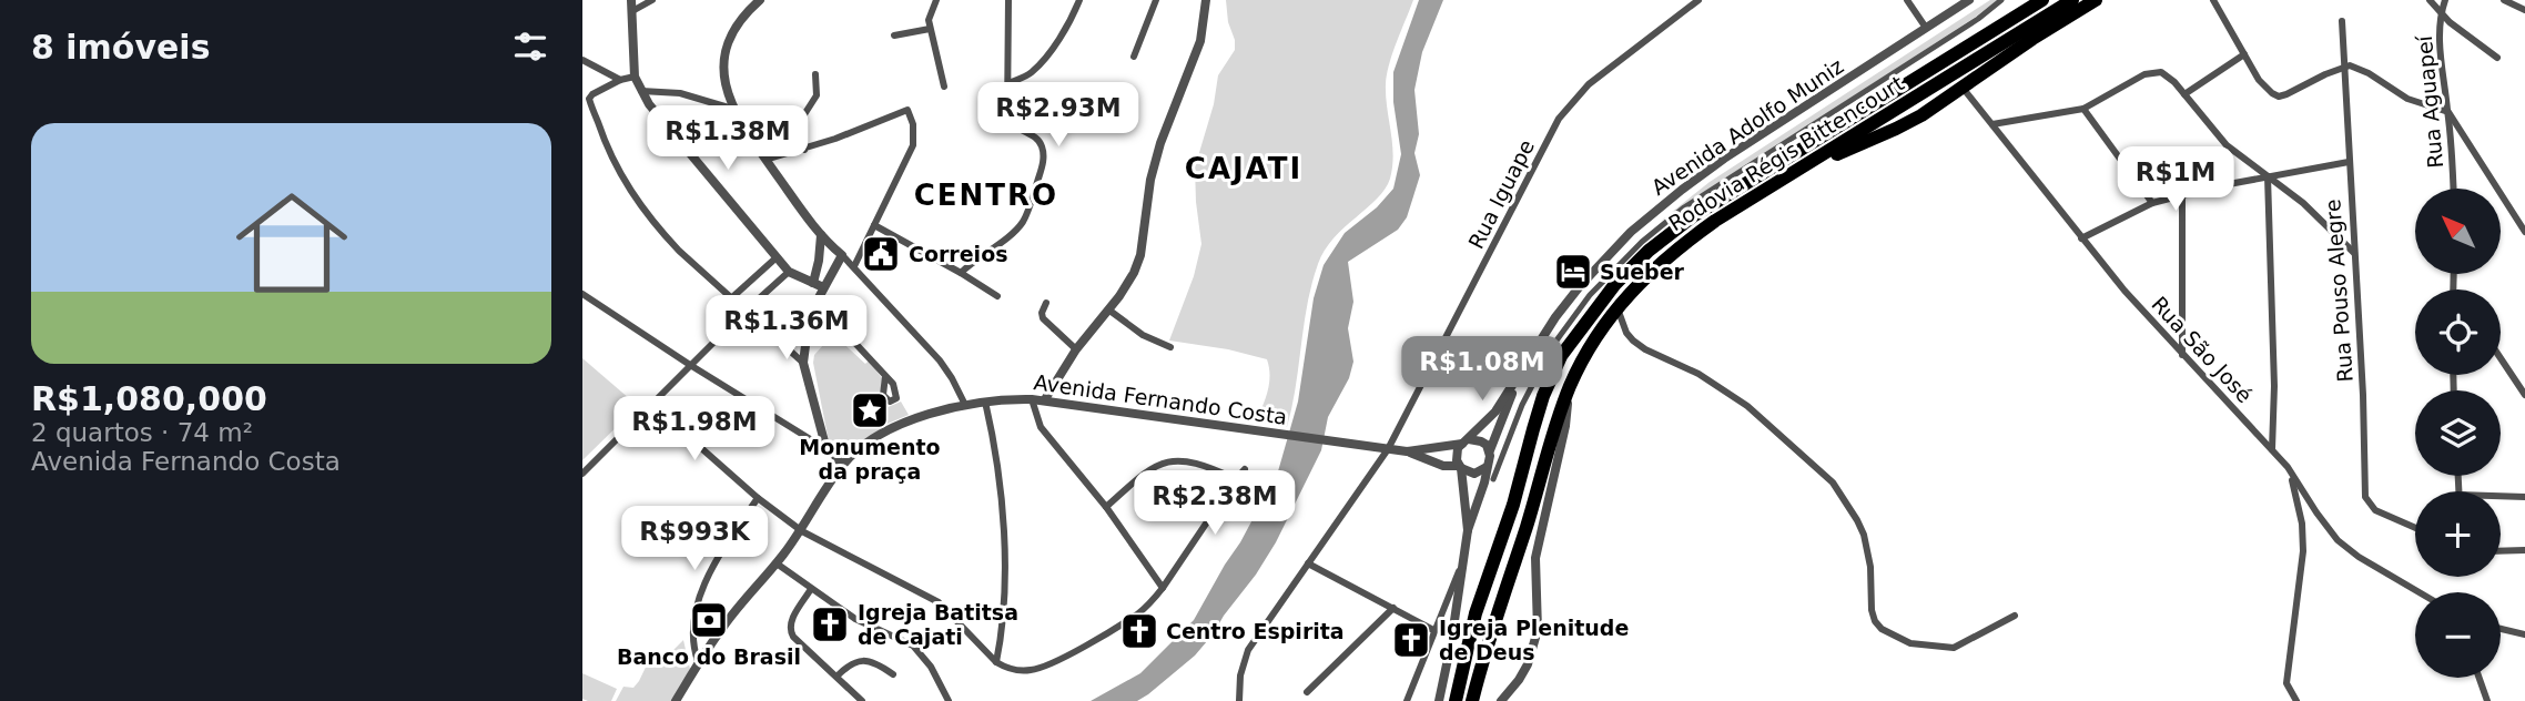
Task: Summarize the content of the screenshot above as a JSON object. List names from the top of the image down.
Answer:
{
  "streets": {
    "highway": ["Rodovia Régis Bittencourt"],
    "street": [
      "Rua Aguapeí",
      "Avenida Adolfo Muniz",
      "Rua Iguape",
      "Rua Pouso Alegre",
      "Rua São José",
      "Avenida Fernando Costa"
    ]
  },
  "crossings": [
    ["Rua Iguape", "Avenida Fernando Costa"]
  ],
  "districts": ["CAJATI", "CENTRO"],
  "places": {
    "public building": ["Correios"],
    "hotel": ["Sueber"],
    "place": ["Monumento da praça"],
    "bank": ["Banco do Brasil"],
    "church": ["Igreja Batitsa de Cajati", "Centro Espirita", "Igreja Plenitude de Deus"]
  },
  "north": "top left",
  "page": {
    "heading": "8 imóveis",
    "price": [
      "R$2.93M",
      "R$1.38M",
      "R$1M",
      "R$1.36M",
      "R$1.08M",
      "R$1.98M",
      "R$2.38M",
      "R$993K"
    ],
    "list": [
      {
        "name": "R$1,080,000",
        "note": "2 quartos · 74 m² · Avenida Fernando Costa"
      }
    ],
    "map_buttons": ["+", "−"]
  }
}
